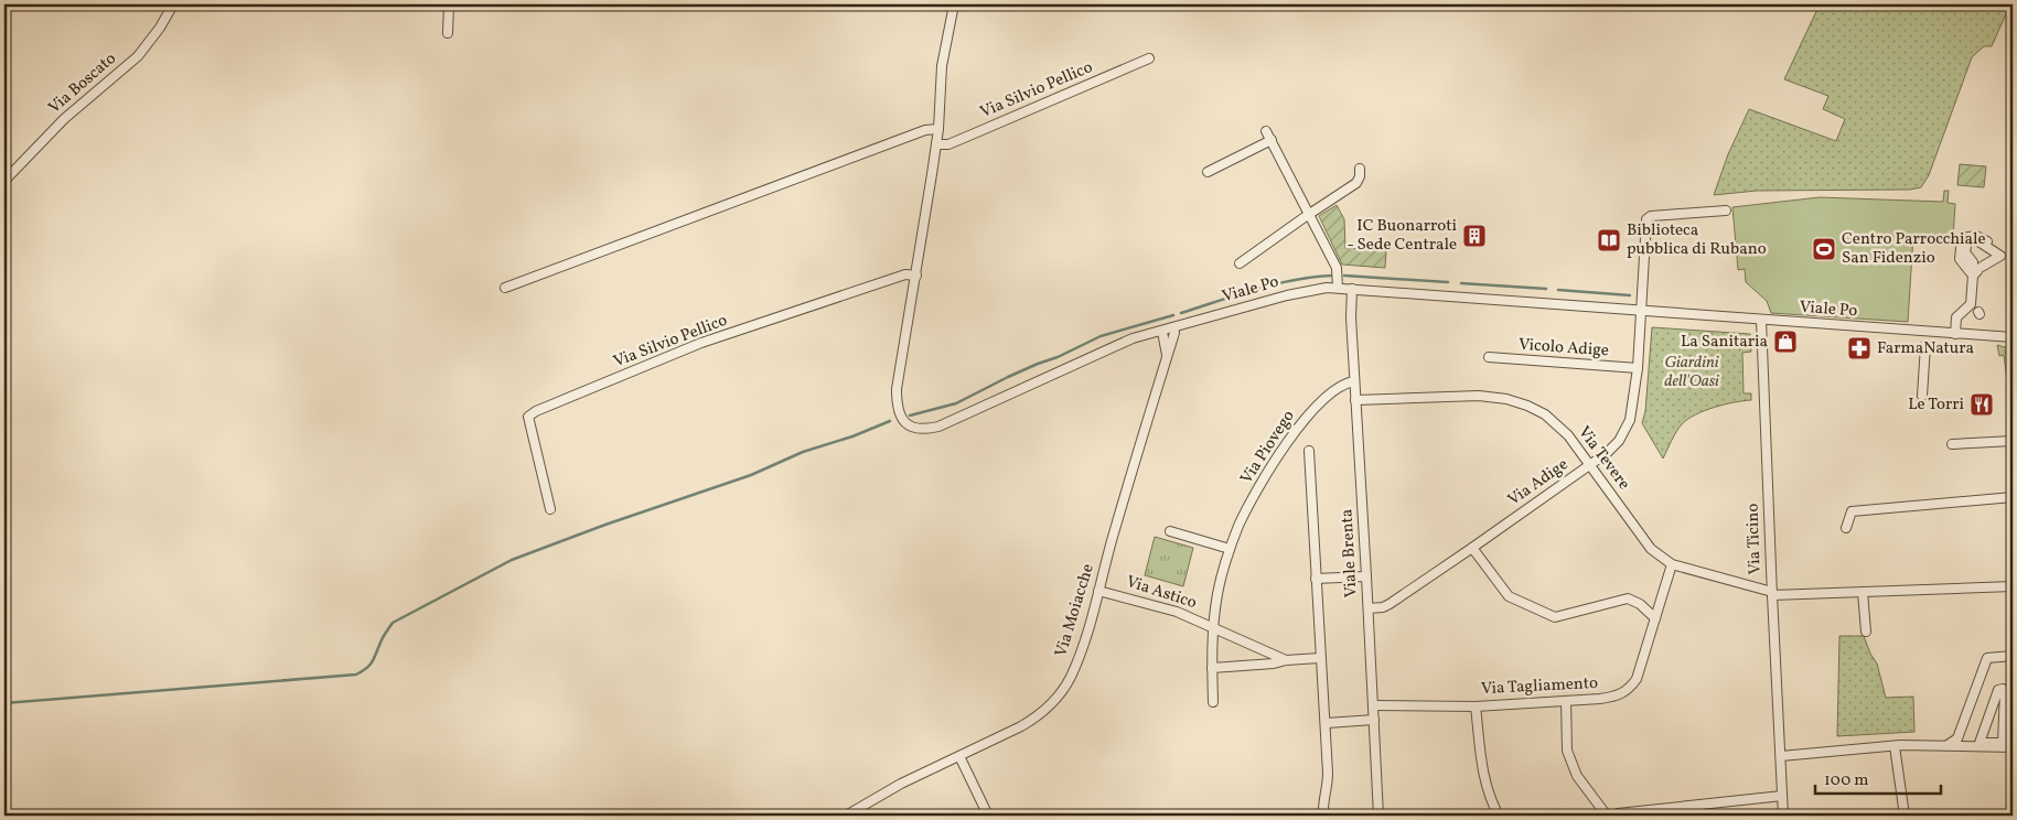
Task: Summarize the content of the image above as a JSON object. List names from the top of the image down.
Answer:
{
  "streets": {
    "street": [
      "Via Boscato",
      "Via Silvio Pellico",
      "Viale Po",
      "Vicolo Adige",
      "Via Piovego",
      "Via Tevere",
      "Via Adige",
      "Via Ticino",
      "Viale Brenta",
      "Via Astico",
      "Via Moiacche",
      "Via Tagliamento"
    ]
  },
  "crossings": [
    ["Viale Po", "Via Adige"],
    ["Viale Po", "Via Ticino"],
    ["Viale Po", "Viale Brenta"],
    ["Viale Po", "Via Moiacche"],
    ["Vicolo Adige", "Via Adige"],
    ["Via Piovego", "Viale Brenta"],
    ["Via Piovego", "Via Astico"],
    ["Via Tevere", "Via Adige"],
    ["Via Tevere", "Via Ticino"],
    ["Via Tevere", "Viale Brenta"],
    ["Via Tevere", "Via Tagliamento"],
    ["Via Adige", "Viale Brenta"],
    ["Viale Brenta", "Via Tagliamento"],
    ["Via Astico", "Via Moiacche"]
  ],
  "parks": ["Giardini dell'Oasi"],
  "places": {
    "building": ["IC Buonarroti - Sede Centrale"],
    "library": ["Biblioteca pubblica di Rubano"],
    "sports": ["Centro Parrocchiale San Fidenzio"],
    "shop": ["La Sanitaria"],
    "pharmacy": ["FarmaNatura"],
    "restaurant": ["Le Torri"]
  },
  "scale_bar": "100 m"
}
